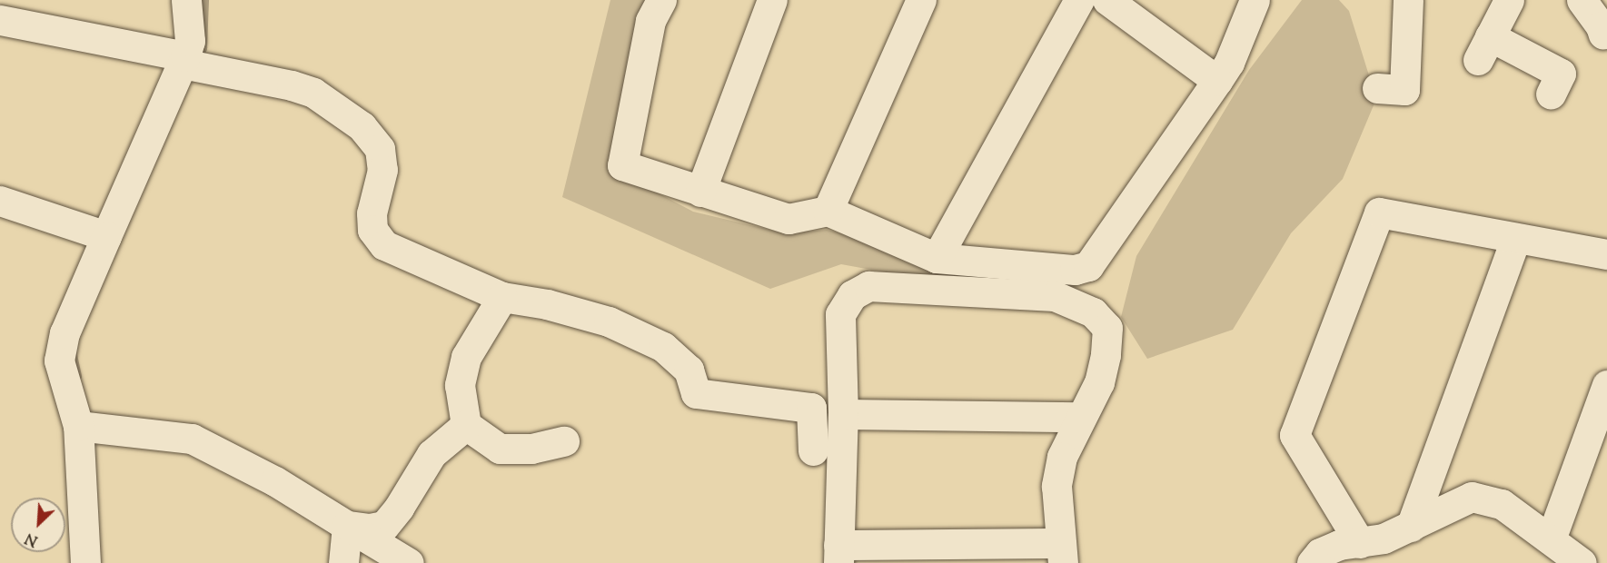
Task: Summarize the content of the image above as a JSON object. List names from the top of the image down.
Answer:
{
  "north": "bottom left"
}
